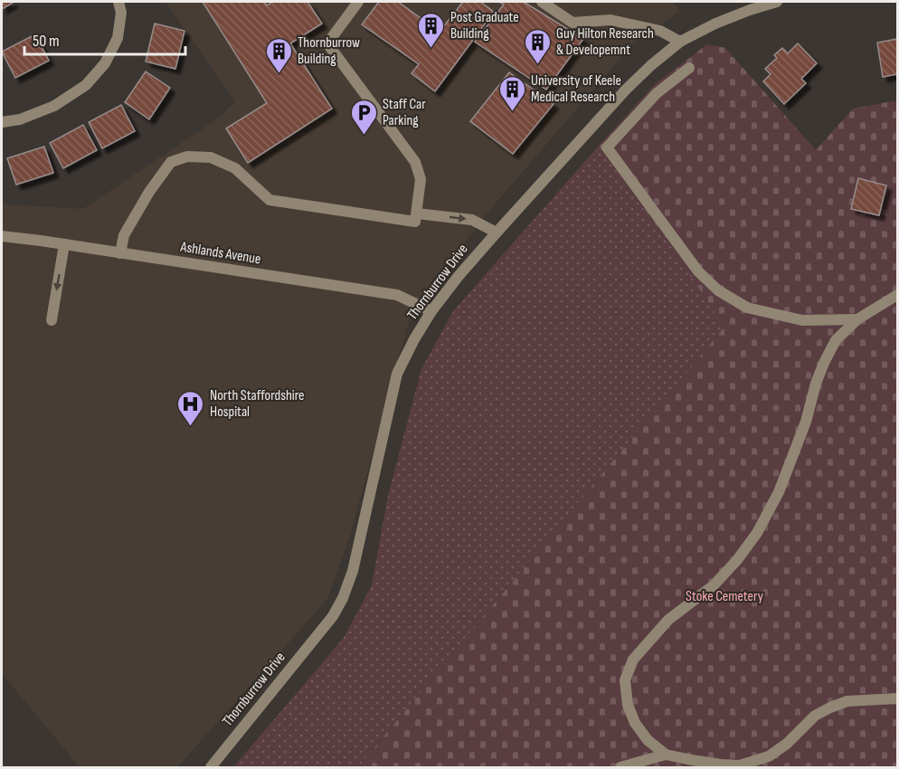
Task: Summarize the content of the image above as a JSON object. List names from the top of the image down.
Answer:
{
  "streets": {
    "street": ["Ashlands Avenue", "Thornburrow Drive"]
  },
  "crossings": [
    ["Ashlands Avenue", "Thornburrow Drive"]
  ],
  "parks": ["Stoke Cemetery"],
  "places": {
    "building": [
      "Post Graduate Building",
      "Guy Hilton Research & Developemnt",
      "Thornburrow Building",
      "University of Keele Medical Research"
    ],
    "parking": ["Staff Car Parking"],
    "hospital": ["North Staffordshire Hospital"]
  },
  "scale_bar": "50 m"
}
